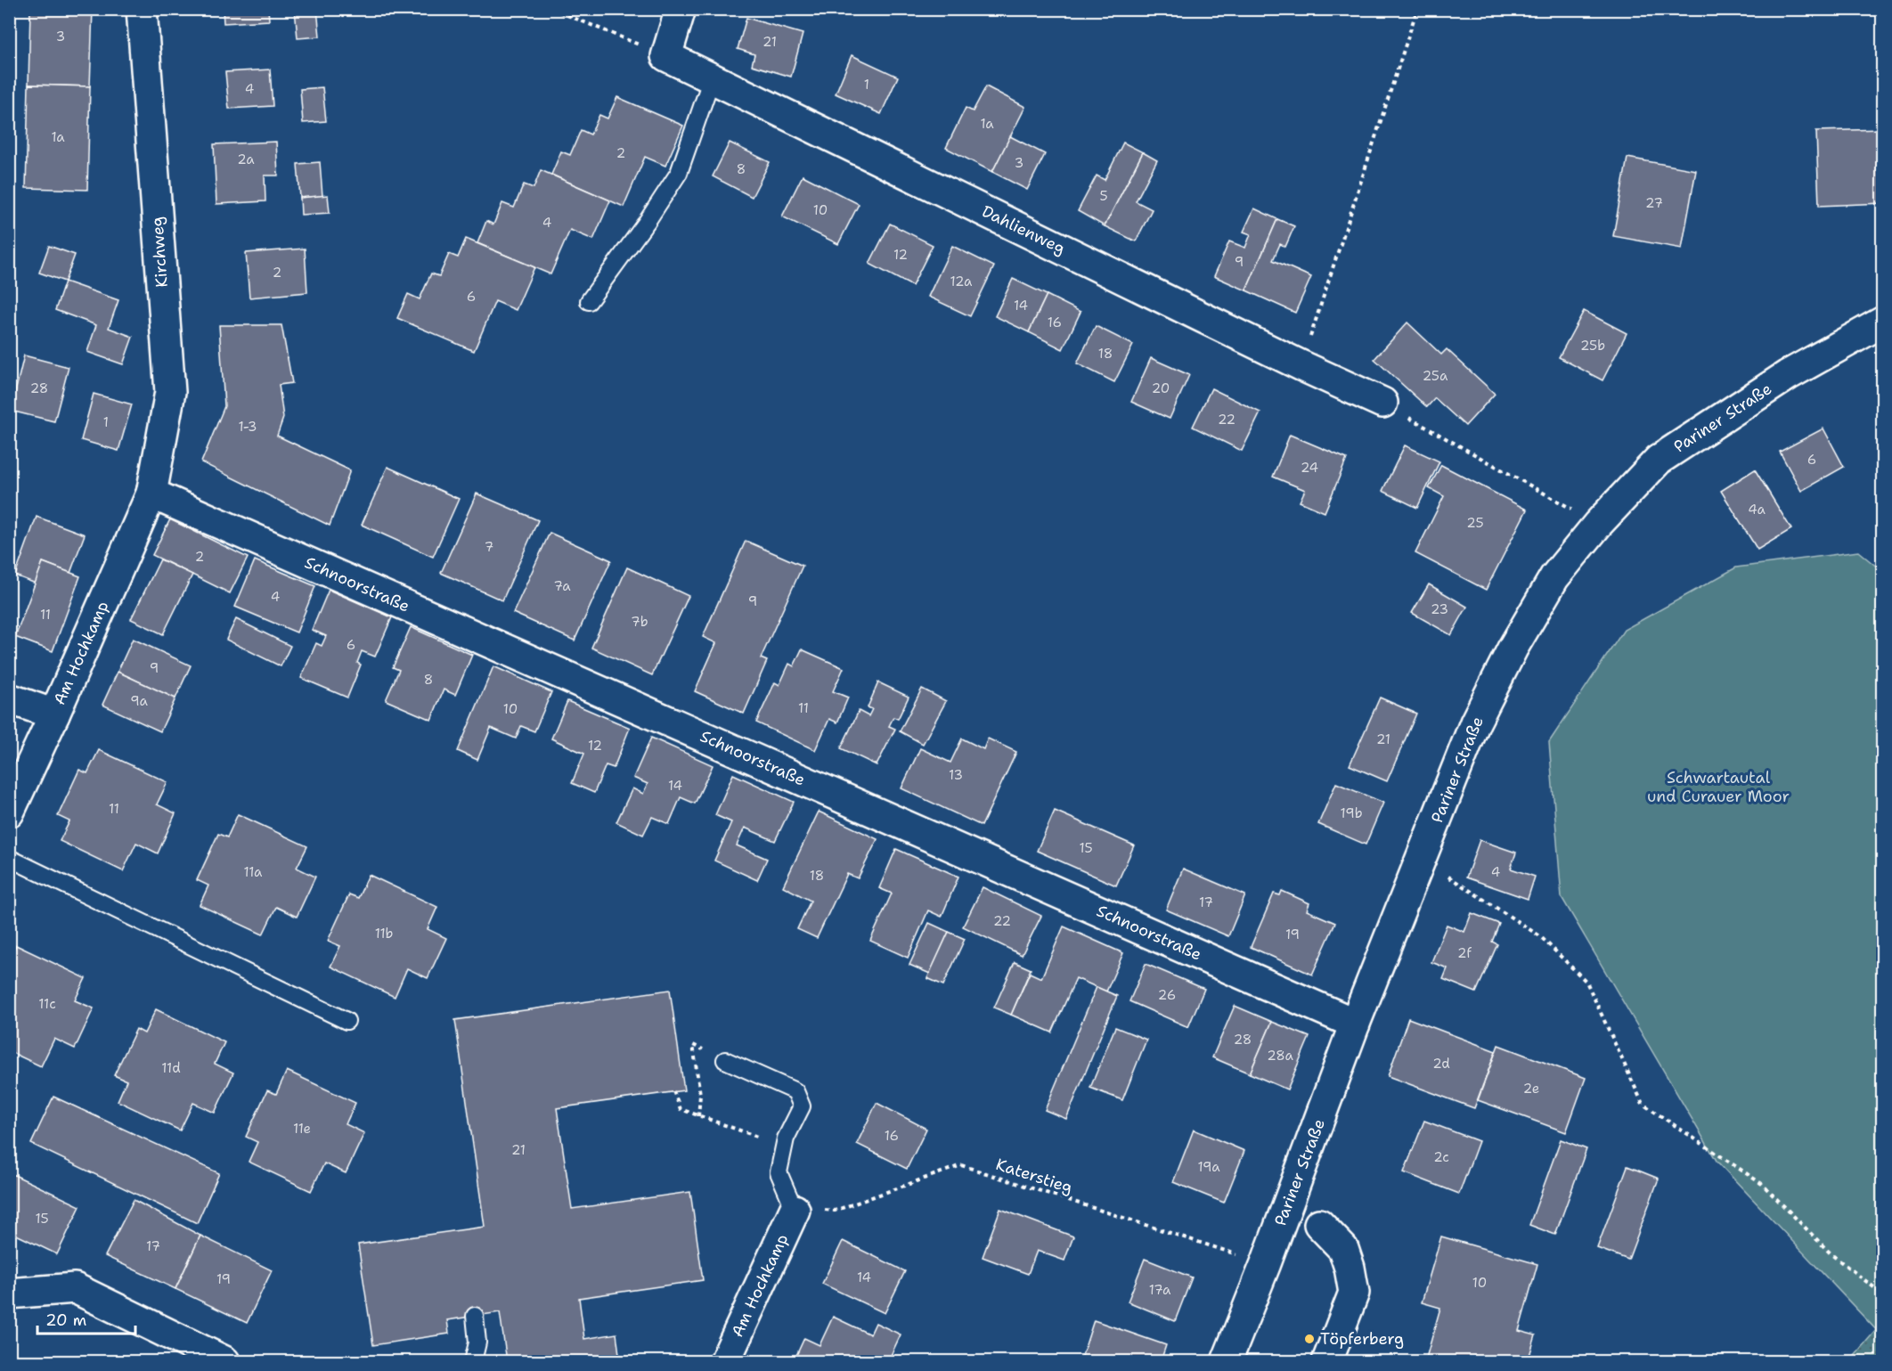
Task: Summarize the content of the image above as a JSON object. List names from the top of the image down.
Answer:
{
  "streets": {
    "street": [
      "Dahlienweg",
      "Kirchweg",
      "Pariner Straße",
      "Schnoorstraße",
      "Am Hochkamp"
    ],
    "path": ["Katerstieg"]
  },
  "crossings": [
    ["Kirchweg", "Schnoorstraße"],
    ["Kirchweg", "Am Hochkamp"],
    ["Pariner Straße", "Schnoorstraße"],
    ["Pariner Straße", "Katerstieg"],
    ["Schnoorstraße", "Am Hochkamp"],
    ["Am Hochkamp", "Katerstieg"]
  ],
  "parks": ["Schwartautal und Curauer Moor"],
  "places": ["Töpferberg"],
  "house_numbers": [
    "3",
    "21",
    "1",
    "4",
    "1a",
    "1a",
    "2",
    "2a",
    "3",
    "8",
    "5",
    "27",
    "10",
    "4",
    "12",
    "9",
    "2",
    "12a",
    "6",
    "14",
    "16",
    "25b",
    "18",
    "25a",
    "28",
    "20",
    "22",
    "1",
    "1-3",
    "6",
    "24",
    "4a",
    "25",
    "7",
    "2",
    "7a",
    "4",
    "9",
    "23",
    "11",
    "7b",
    "6",
    "9",
    "8",
    "9a",
    "11",
    "10",
    "21",
    "12",
    "13",
    "14",
    "11",
    "19b",
    "15",
    "11a",
    "4",
    "18",
    "17",
    "22",
    "11b",
    "19",
    "2f",
    "26",
    "11c",
    "28",
    "28a",
    "2d",
    "11d",
    "2e",
    "11e",
    "16",
    "21",
    "2c",
    "19a",
    "15",
    "17",
    "14",
    "19",
    "10",
    "17a"
  ],
  "scale_bar": "20 m"
}
